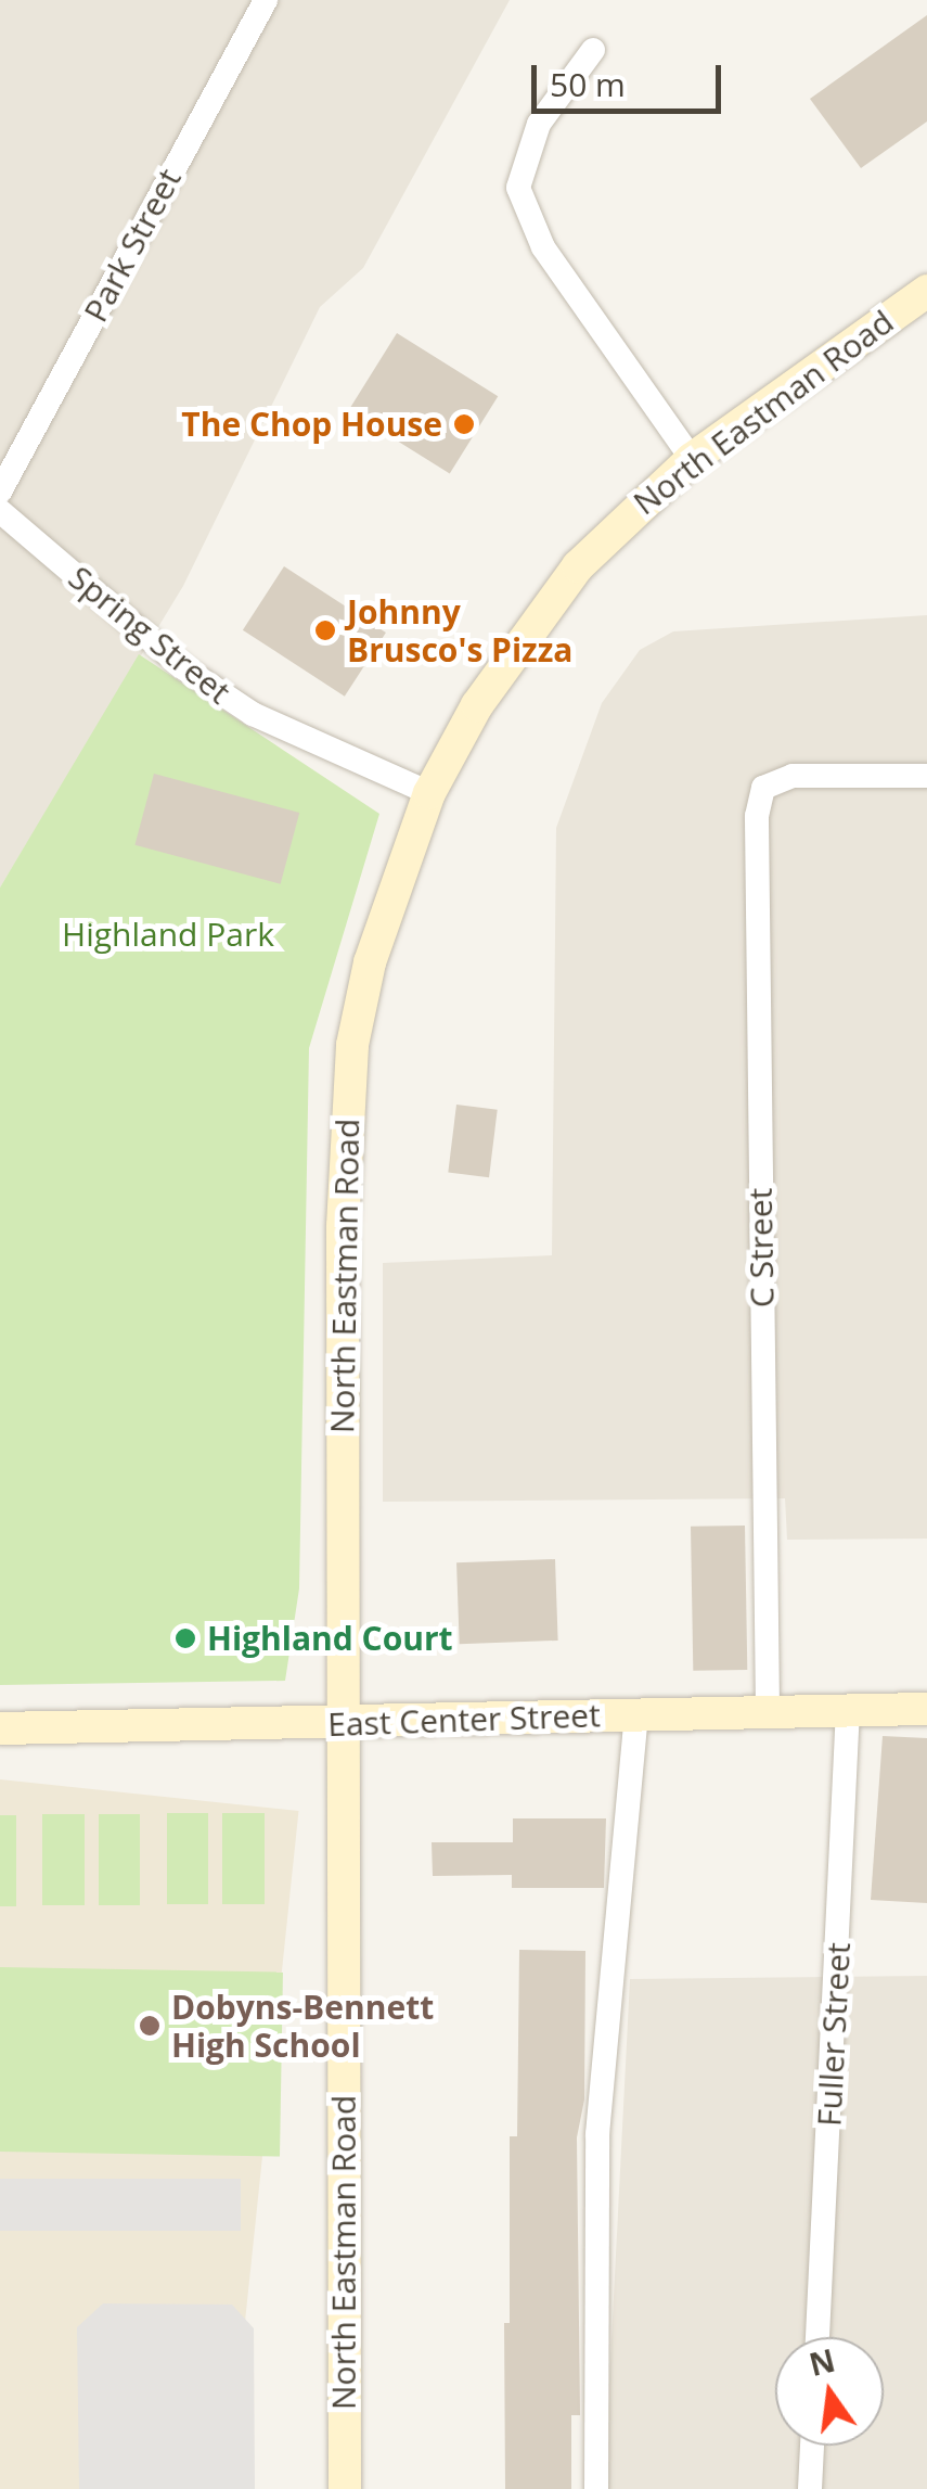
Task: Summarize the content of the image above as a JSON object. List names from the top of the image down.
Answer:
{
  "streets": {
    "main road": ["North Eastman Road", "East Center Street"],
    "street": [
      "Park Street",
      "Spring Street",
      "C Street",
      "Fuller Street"
    ]
  },
  "crossings": [
    ["North Eastman Road", "Spring Street"],
    ["North Eastman Road", "East Center Street"],
    ["C Street", "East Center Street"],
    ["East Center Street", "Fuller Street"]
  ],
  "parks": ["Highland Park"],
  "places": [
    "The Chop House",
    "Johnny Brusco's Pizza",
    "Highland Court",
    "Dobyns-Bennett High School"
  ],
  "scale_bar": "50 m",
  "north": "top"
}
